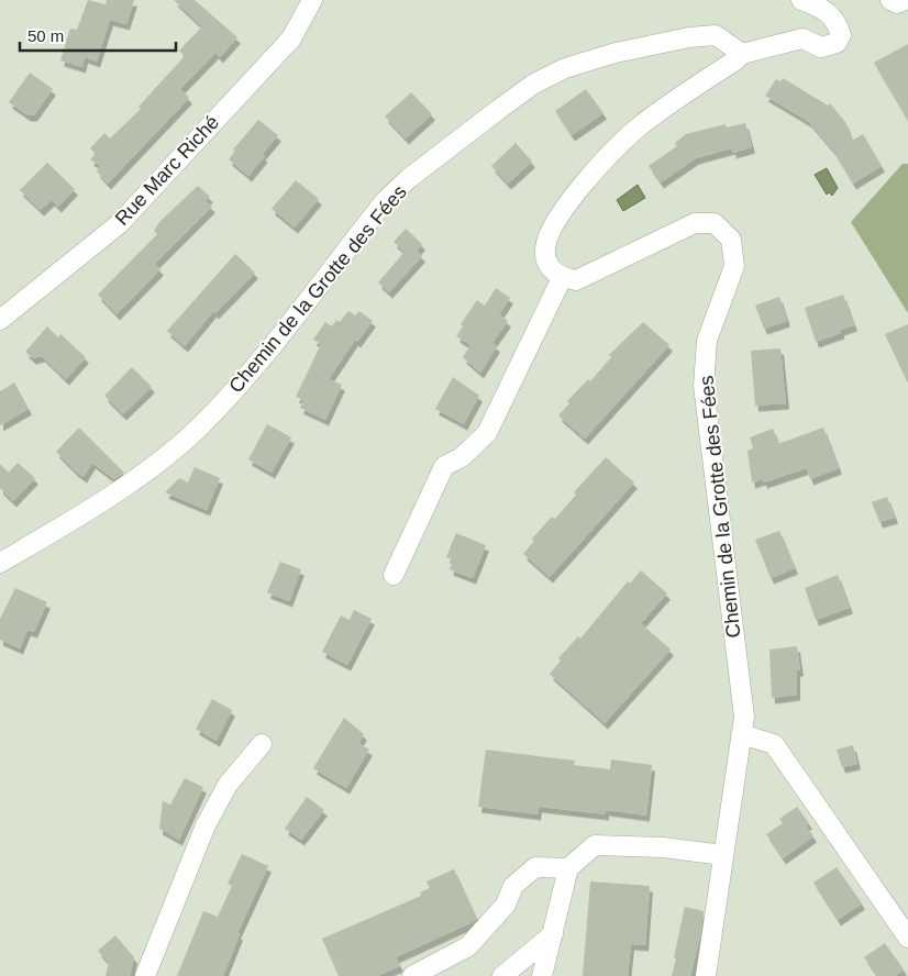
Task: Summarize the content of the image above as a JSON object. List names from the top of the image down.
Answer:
{
  "streets": {
    "street": ["Rue Marc Riché", "Chemin de la Grotte des Fées"]
  },
  "scale_bar": "50 m"
}
